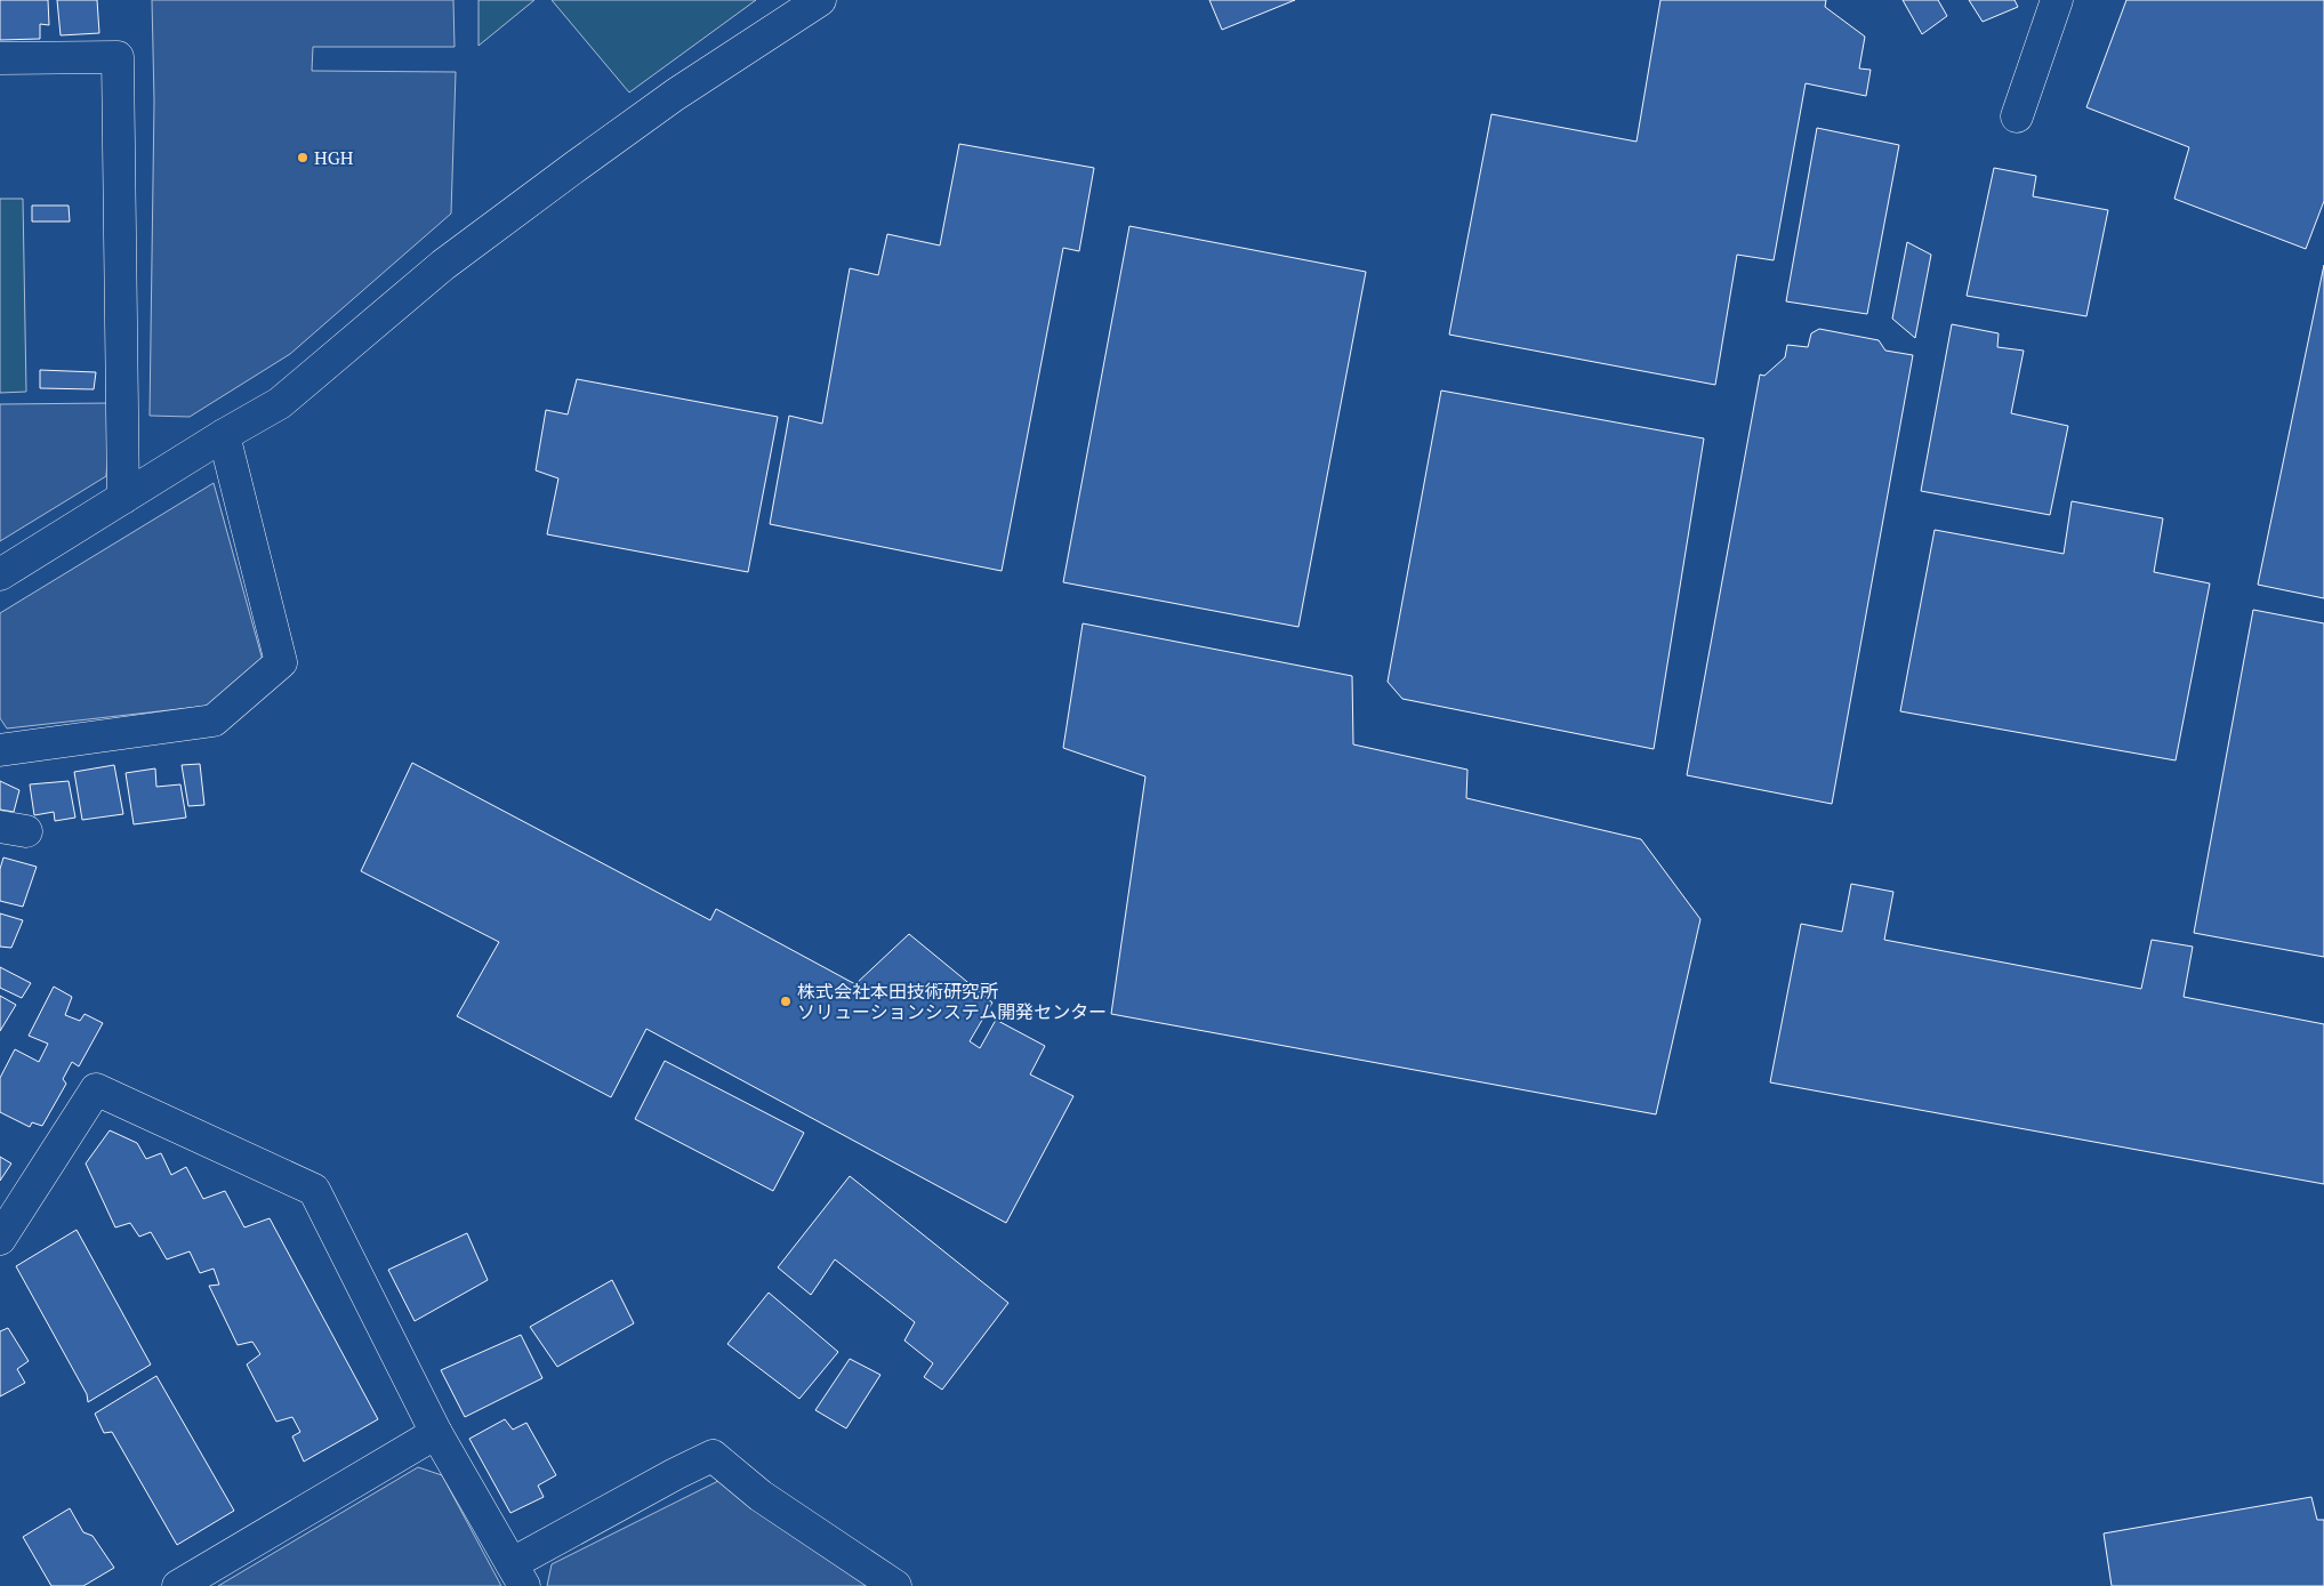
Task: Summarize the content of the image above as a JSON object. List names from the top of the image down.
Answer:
{
  "places": ["HGH", "株式会社本田技術研究所 ソリューションシステム開発センター"]
}
